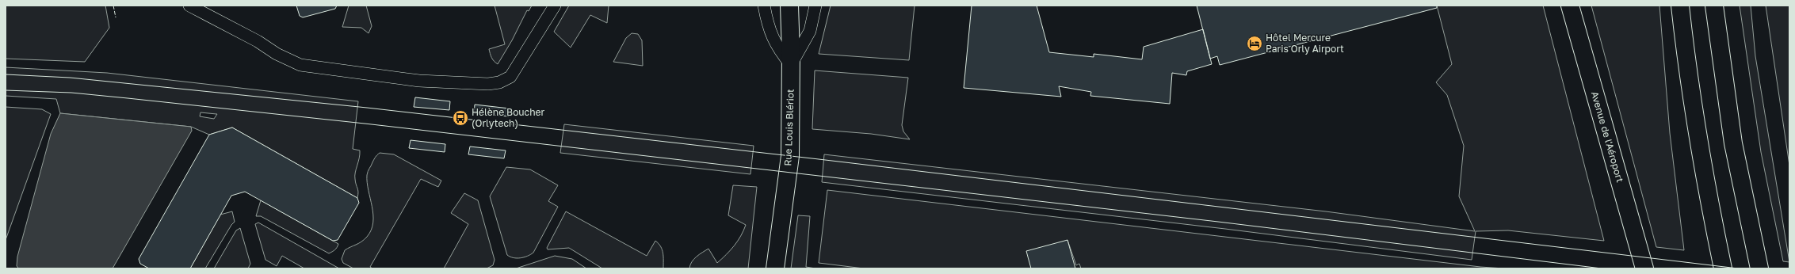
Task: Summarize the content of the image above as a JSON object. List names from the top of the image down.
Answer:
{
  "streets": {
    "main road": ["Rue Louis Blériot", "Avenue de l'Aéroport"]
  },
  "places": {
    "hotel": ["Hôtel Mercure Paris Orly Airport"],
    "bus stop": ["Hélène Boucher (Orlytech)"]
  }
}
